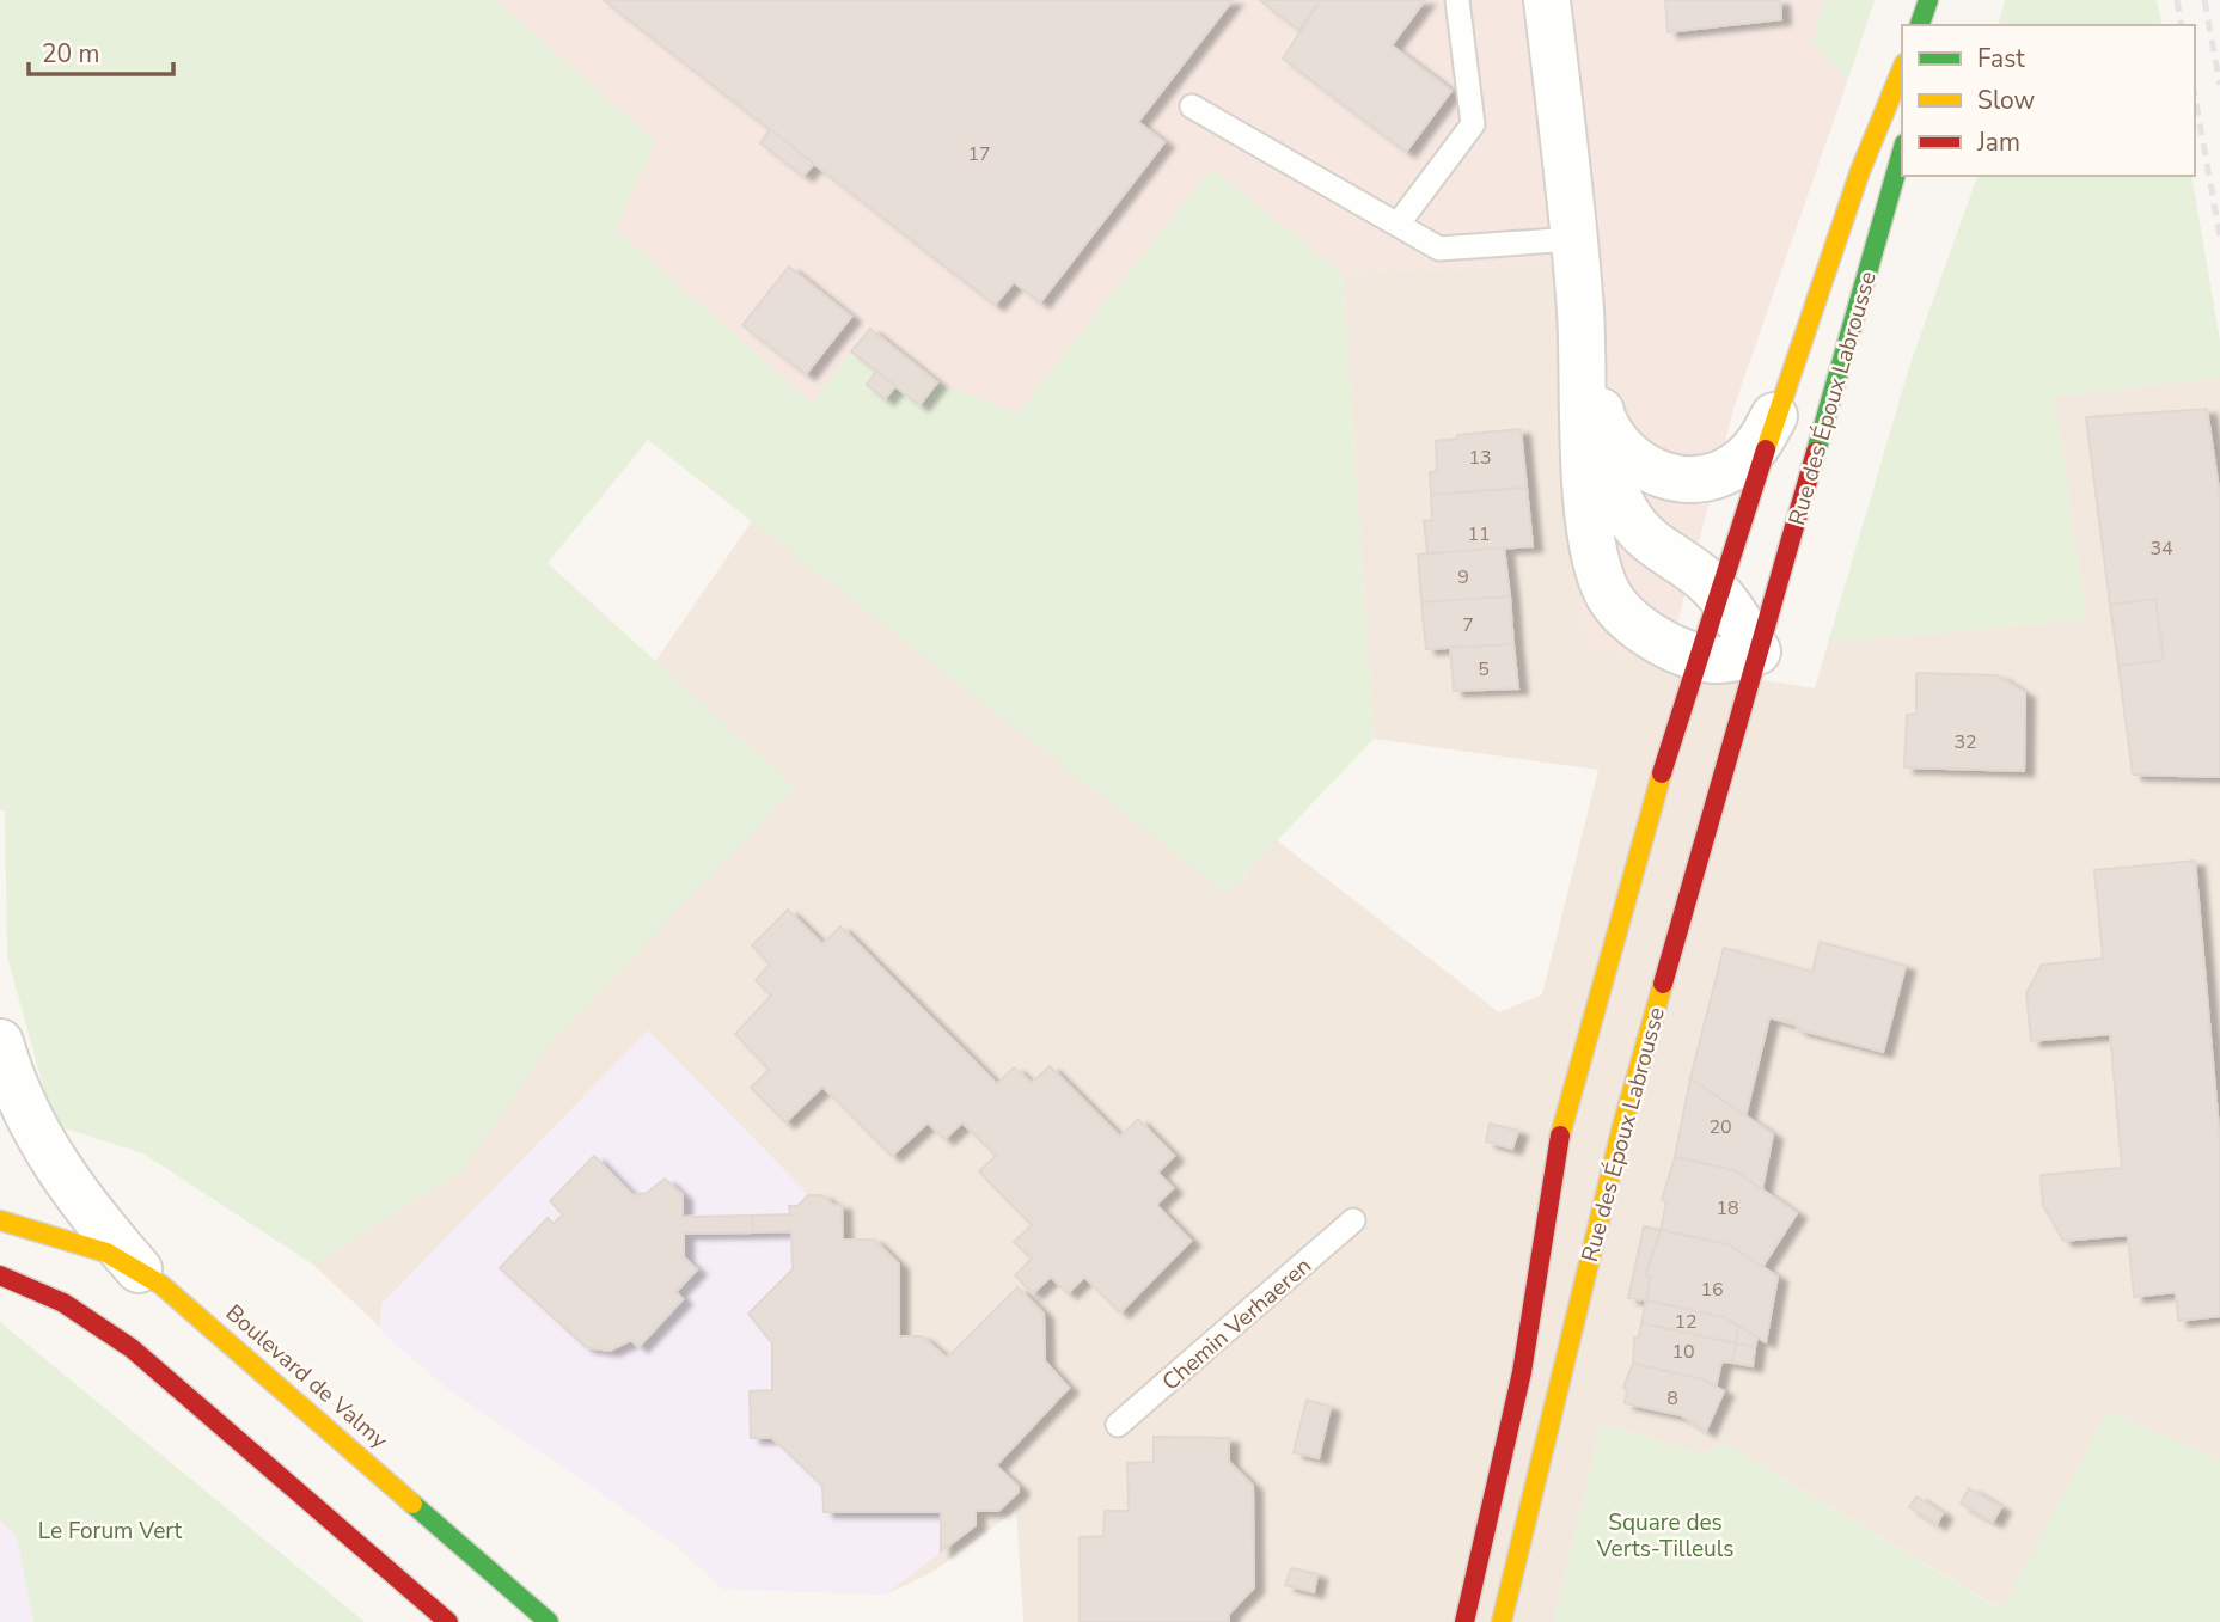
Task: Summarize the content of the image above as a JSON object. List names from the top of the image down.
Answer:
{
  "streets": {
    "main road": ["Rue des Époux Labrousse", "Boulevard de Valmy"],
    "lane": ["Chemin Verhaeren"]
  },
  "parks": ["Square des Verts-Tilleuls", "Le Forum Vert"],
  "house_numbers": [
    "17",
    "13",
    "11",
    "34",
    "9",
    "7",
    "5",
    "32",
    "20",
    "18",
    "16",
    "12",
    "10",
    "8"
  ],
  "legend": ["Fast", "Slow", "Jam"],
  "scale_bar": "20 m"
}
